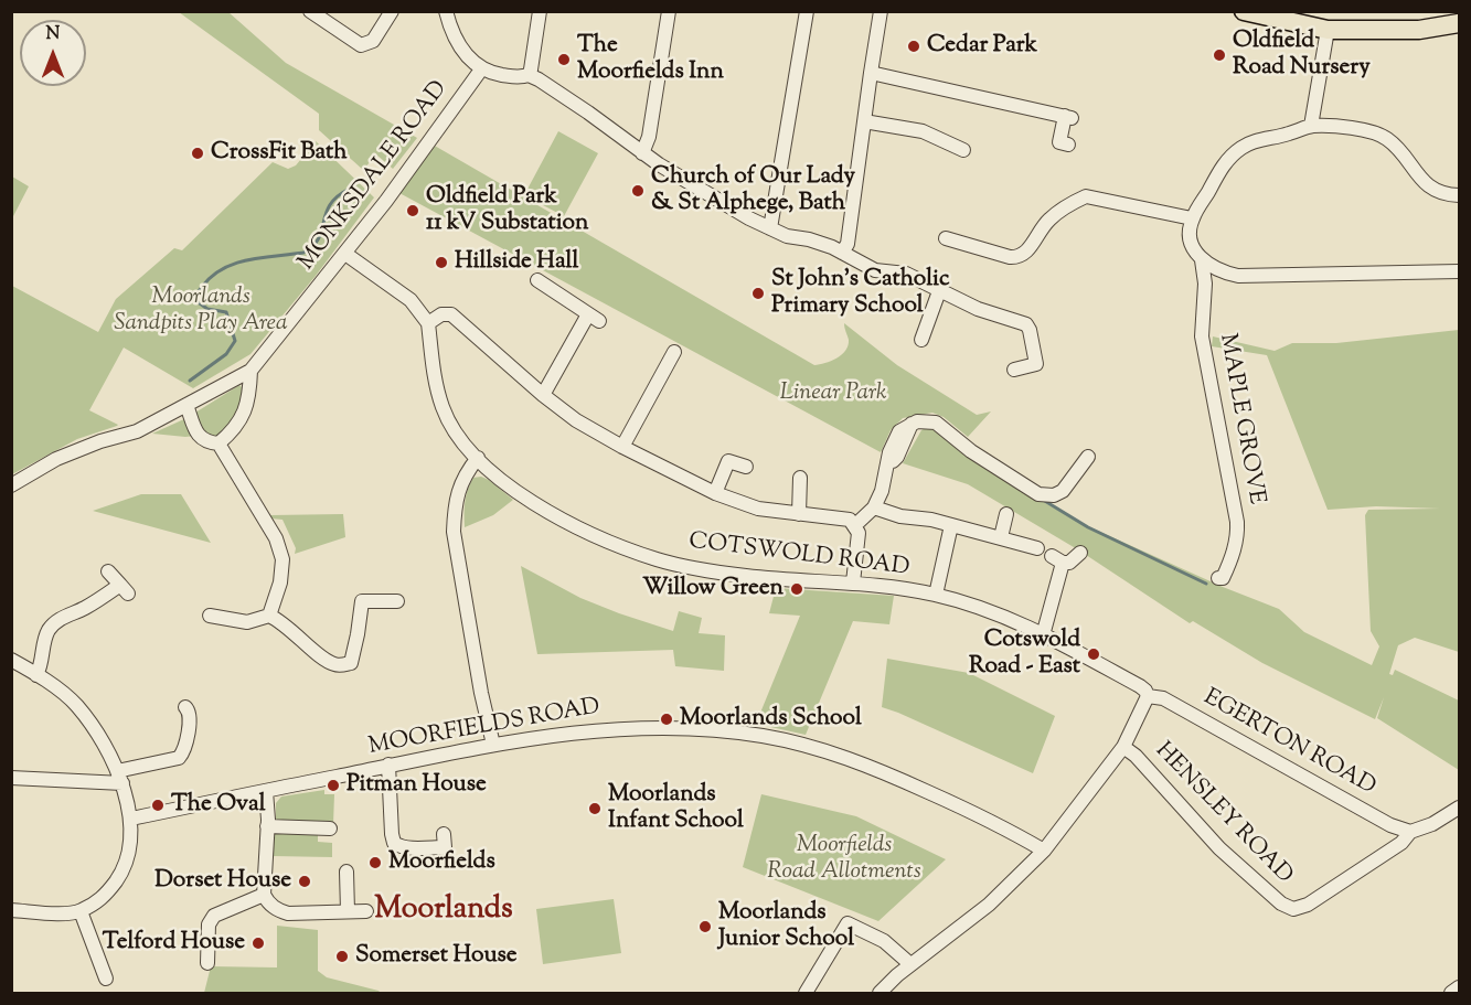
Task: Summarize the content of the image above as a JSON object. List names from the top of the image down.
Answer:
{
  "streets": {
    "street": [
      "MONKSDALE ROAD",
      "MAPLE GROVE",
      "COTSWOLD ROAD",
      "MOORFIELDS ROAD",
      "EGERTON ROAD",
      "HENSLEY ROAD"
    ]
  },
  "crossings": [
    ["COTSWOLD ROAD", "EGERTON ROAD"],
    ["EGERTON ROAD", "HENSLEY ROAD"]
  ],
  "districts": ["Moorlands"],
  "parks": ["Moorlands Sandpits Play Area", "Linear Park", "Moorfields Road Allotments"],
  "places": [
    "Cedar Park",
    "Oldfield Road Nursery",
    "The Moorfields Inn",
    "CrossFit Bath",
    "Church of Our Lady & St Alphege, Bath",
    "Oldfield Park 11 kV Substation",
    "Hillside Hall",
    "St John's Catholic Primary School",
    "Willow Green",
    "Cotswold Road - East",
    "Moorlands School",
    "Pitman House",
    "The Oval",
    "Moorlands Infant School",
    "Moorfields",
    "Dorset House",
    "Moorlands Junior School",
    "Telford House",
    "Somerset House"
  ],
  "north": "top"
}
